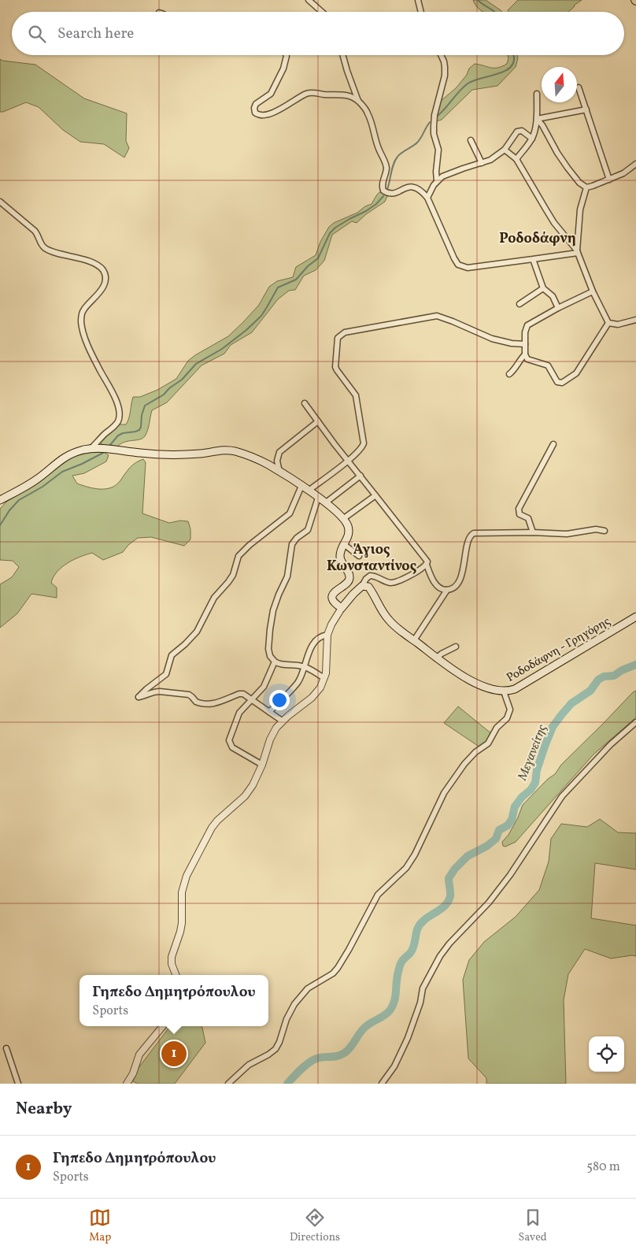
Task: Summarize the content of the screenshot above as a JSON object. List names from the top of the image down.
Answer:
{
  "streets": {
    "main road": ["Ροδοδάφνη - Γρηγόρης"]
  },
  "districts": ["Ροδοδάφνη", "Άγιος Κωνσταντίνος"],
  "water": ["Μεγανείτης"],
  "north": "top",
  "page": {
    "search": "Search here",
    "popup": ["Γηπεδο Δημητρόπουλου", "Sports"],
    "pins": "1",
    "heading": "Nearby",
    "list": [
      {
        "mark": "1",
        "name": "Γηπεδο Δημητρόπουλου",
        "note": "Sports",
        "value": "580 m"
      }
    ],
    "nav": ["Map", "Directions", "Saved"]
  }
}
